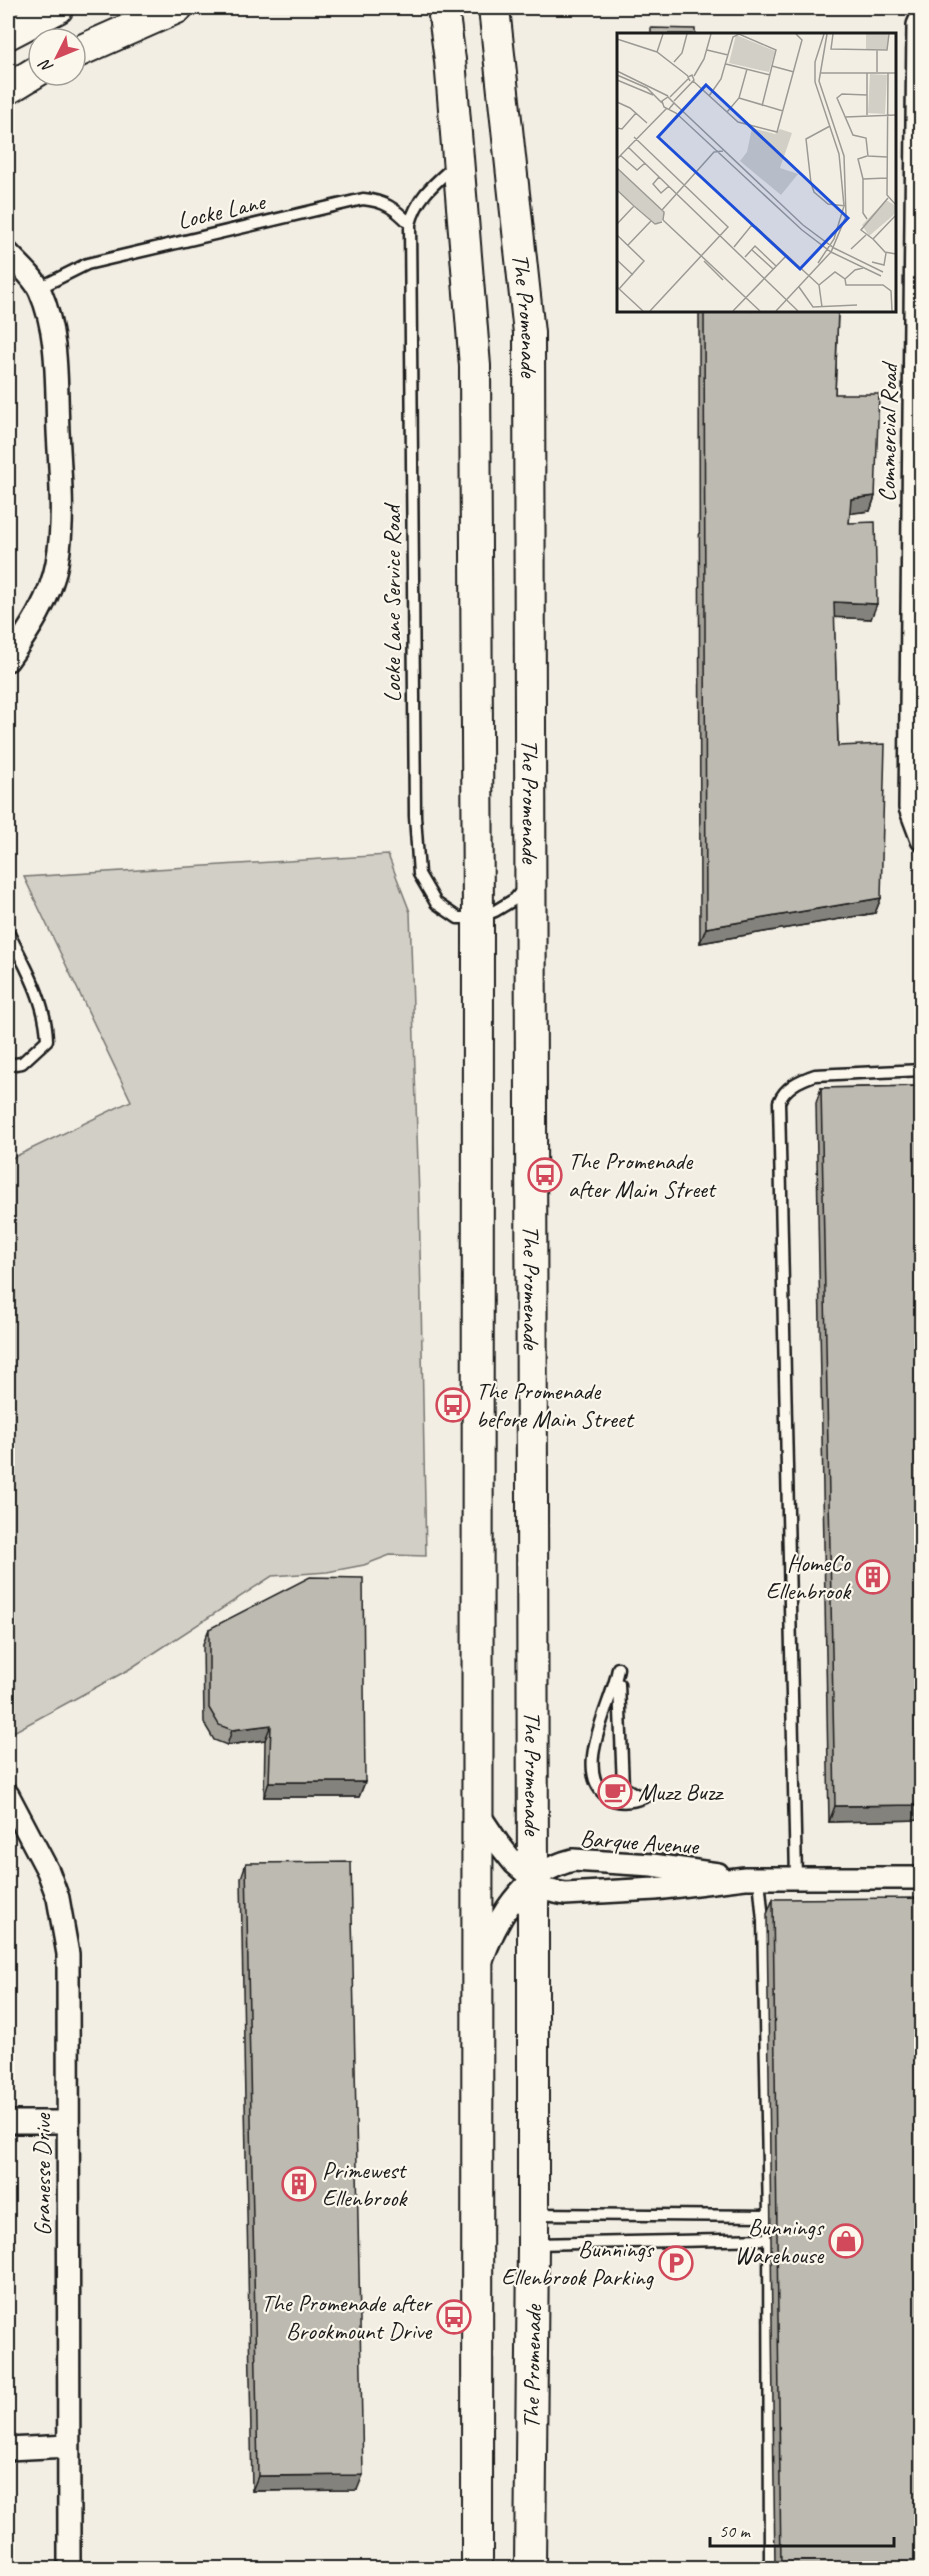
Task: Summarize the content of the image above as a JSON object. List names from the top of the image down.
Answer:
{
  "streets": {
    "main road": ["The Promenade"],
    "street": ["Commercial Road", "Barque Avenue", "Granesse Drive"],
    "lane": ["Locke Lane", "Locke Lane Service Road"]
  },
  "crossings": [
    ["Locke Lane", "Locke Lane Service Road"],
    ["The Promenade", "Barque Avenue"]
  ],
  "places": {
    "bus stop": ["The Promenade after Main Street", "The Promenade before Main Street", "The Promenade after Brookmount Drive"],
    "building": ["HomeCo Ellenbrook", "Primewest Ellenbrook"],
    "cafe": ["Muzz Buzz"],
    "shop": ["Bunnings Warehouse"],
    "parking": ["Bunnings Ellenbrook Parking"]
  },
  "scale_bar": "50 m",
  "north": "bottom left"
}
